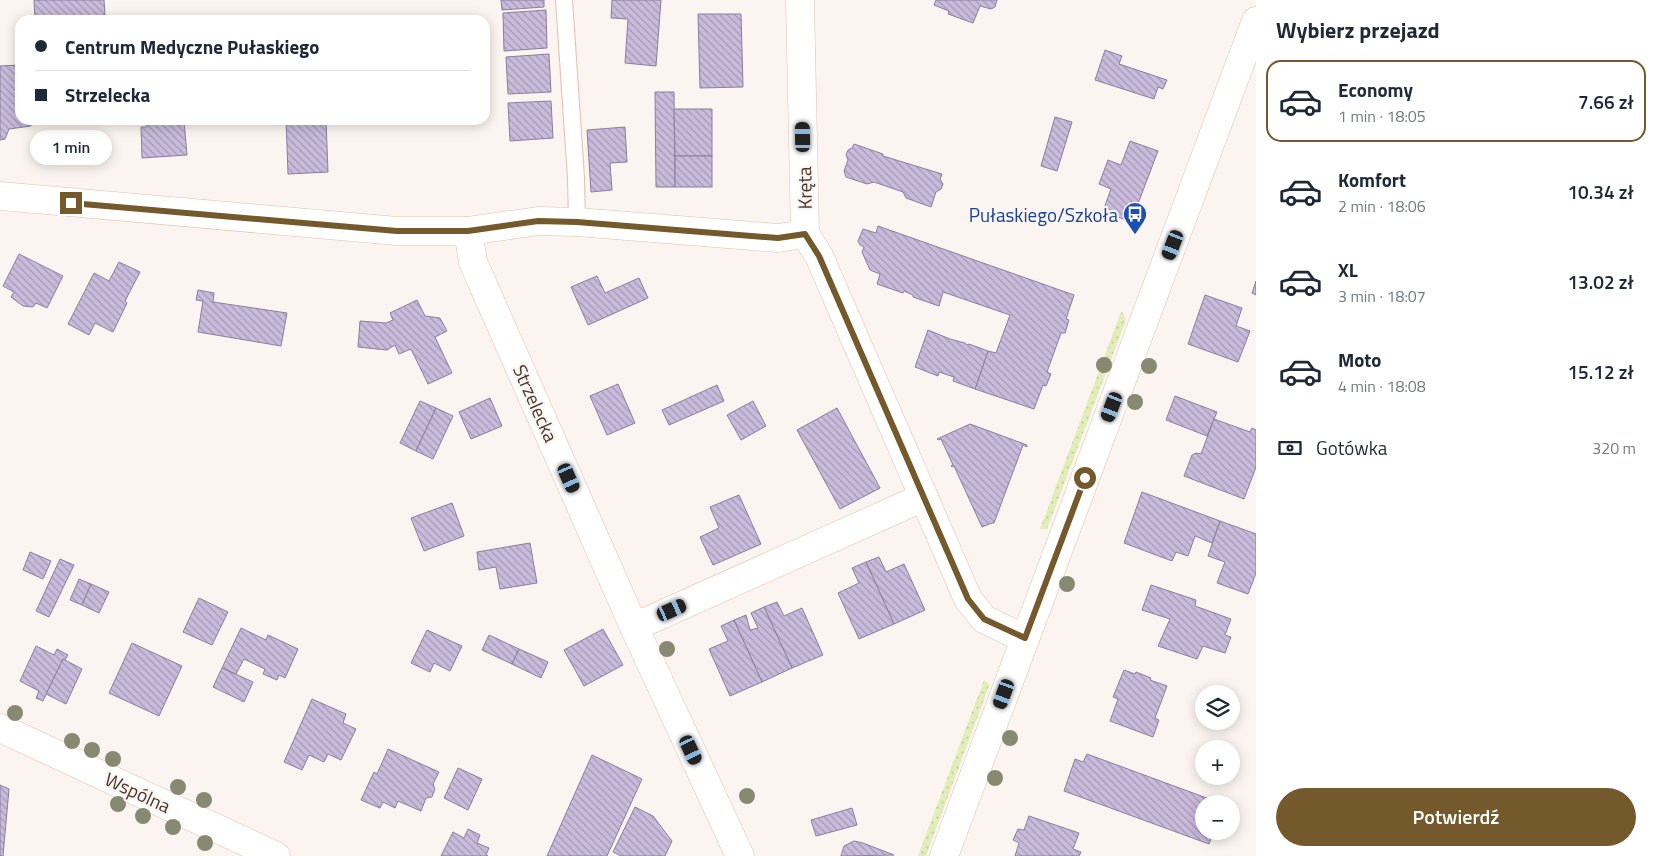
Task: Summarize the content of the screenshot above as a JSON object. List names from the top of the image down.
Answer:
{
  "streets": {
    "street": ["Kręta", "Strzelecka", "Wspólna"]
  },
  "places": {
    "bus stop": ["Pułaskiego/Szkoła"]
  },
  "page": {
    "heading": "Wybierz przejazd",
    "banner": ["Centrum Medyczne Pułaskiego", "Strzelecka"],
    "list": [
      {
        "name": "Economy",
        "note": "1 min · 18:05",
        "value": "7.66 zł"
      },
      {
        "name": "Komfort",
        "note": "2 min · 18:06",
        "value": "10.34 zł"
      },
      {
        "name": "XL",
        "note": "3 min · 18:07",
        "value": "13.02 zł"
      },
      {
        "name": "Moto",
        "note": "4 min · 18:08",
        "value": "15.12 zł"
      }
    ],
    "bubble": "1 min",
    "pay": ["Gotówka", "320 m"],
    "map_buttons": ["+", "−"],
    "buttons": "Potwierdź"
  }
}
